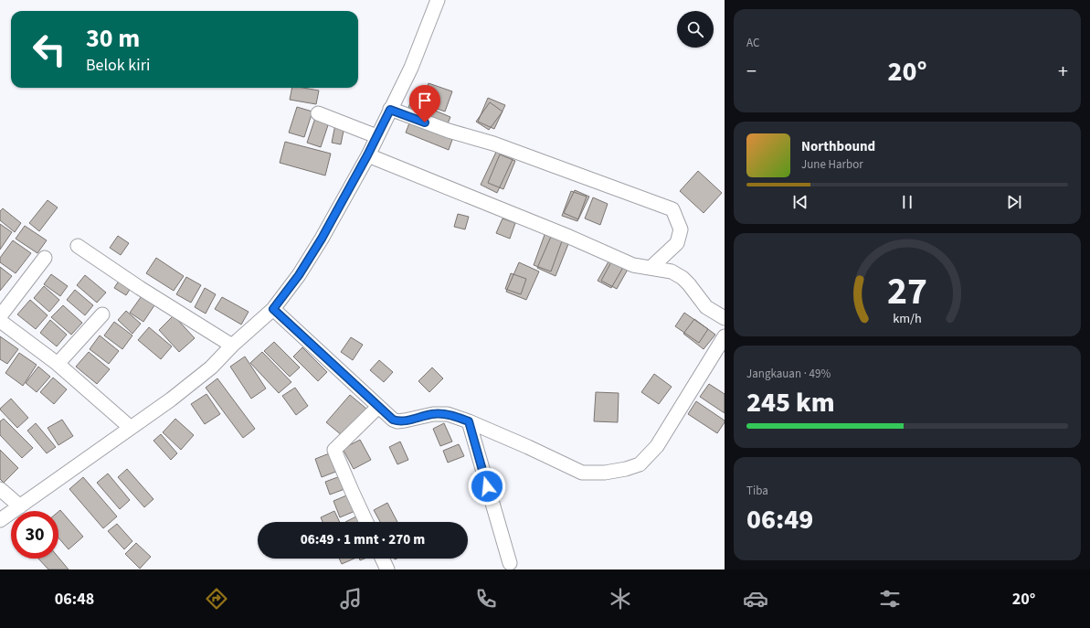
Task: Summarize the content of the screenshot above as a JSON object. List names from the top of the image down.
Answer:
{
  "page": {
    "tile": [
      "AC",
      ["Jangkauan · 49%", "245 km"],
      ["Tiba", "06:49"]
    ],
    "turn": ["30 m", "Belok kiri"],
    "heat": ["−", "20°", "+"],
    "song": ["Northbound", "June Harbor"],
    "limit": "30",
    "trip": "06:49 · 1 mnt · 270 m",
    "tabs": ["06:48", "20°"],
    "gauge": ["27", "km/h"]
  }
}
